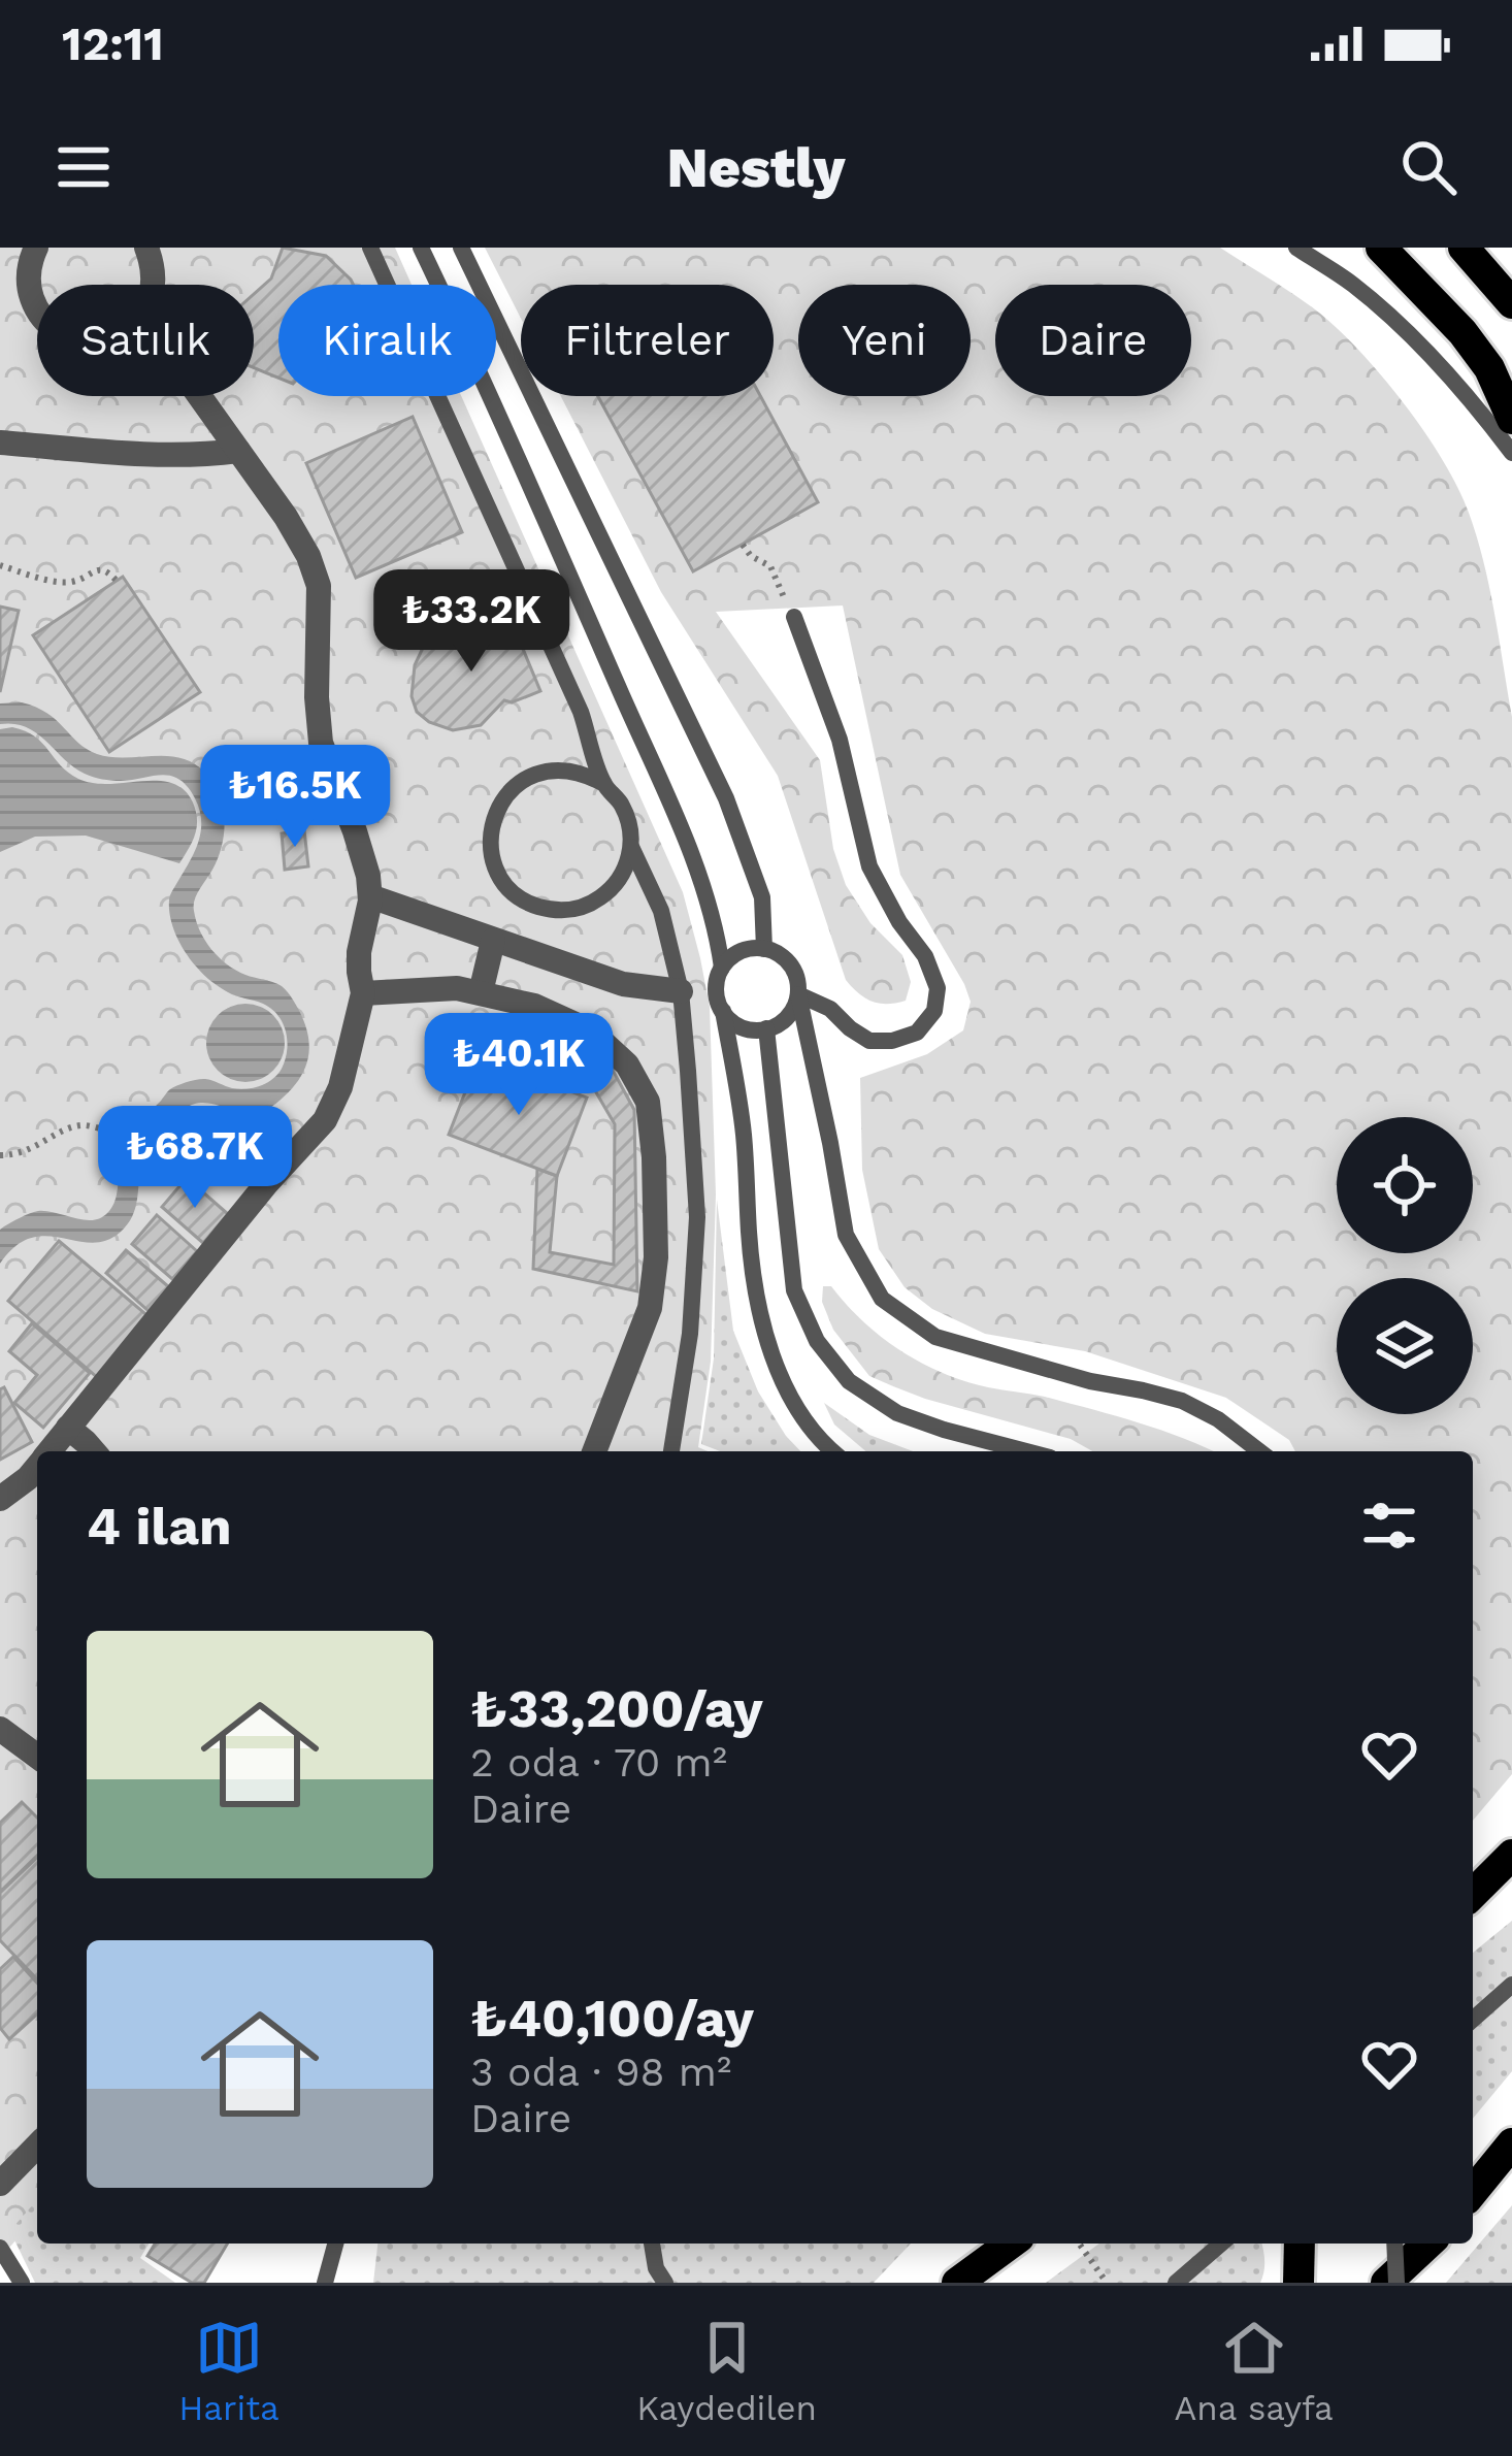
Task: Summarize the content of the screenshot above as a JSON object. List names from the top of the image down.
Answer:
{
  "page": {
    "status": "12:11",
    "header": "Nestly",
    "chip": [
      "Satılık",
      "Kiralık",
      "Filtreler",
      "Yeni",
      "Daire"
    ],
    "price": [
      "₺33.2K",
      "₺16.5K",
      "₺40.1K",
      "₺68.7K"
    ],
    "heading": "4 ilan",
    "list": [
      {
        "name": "₺33,200/ay",
        "note": "2 oda · 70 m² · Daire"
      },
      {
        "name": "₺40,100/ay",
        "note": "3 oda · 98 m² · Daire"
      }
    ],
    "tabs": ["Harita", "Kaydedilen", "Ana sayfa"]
  }
}
